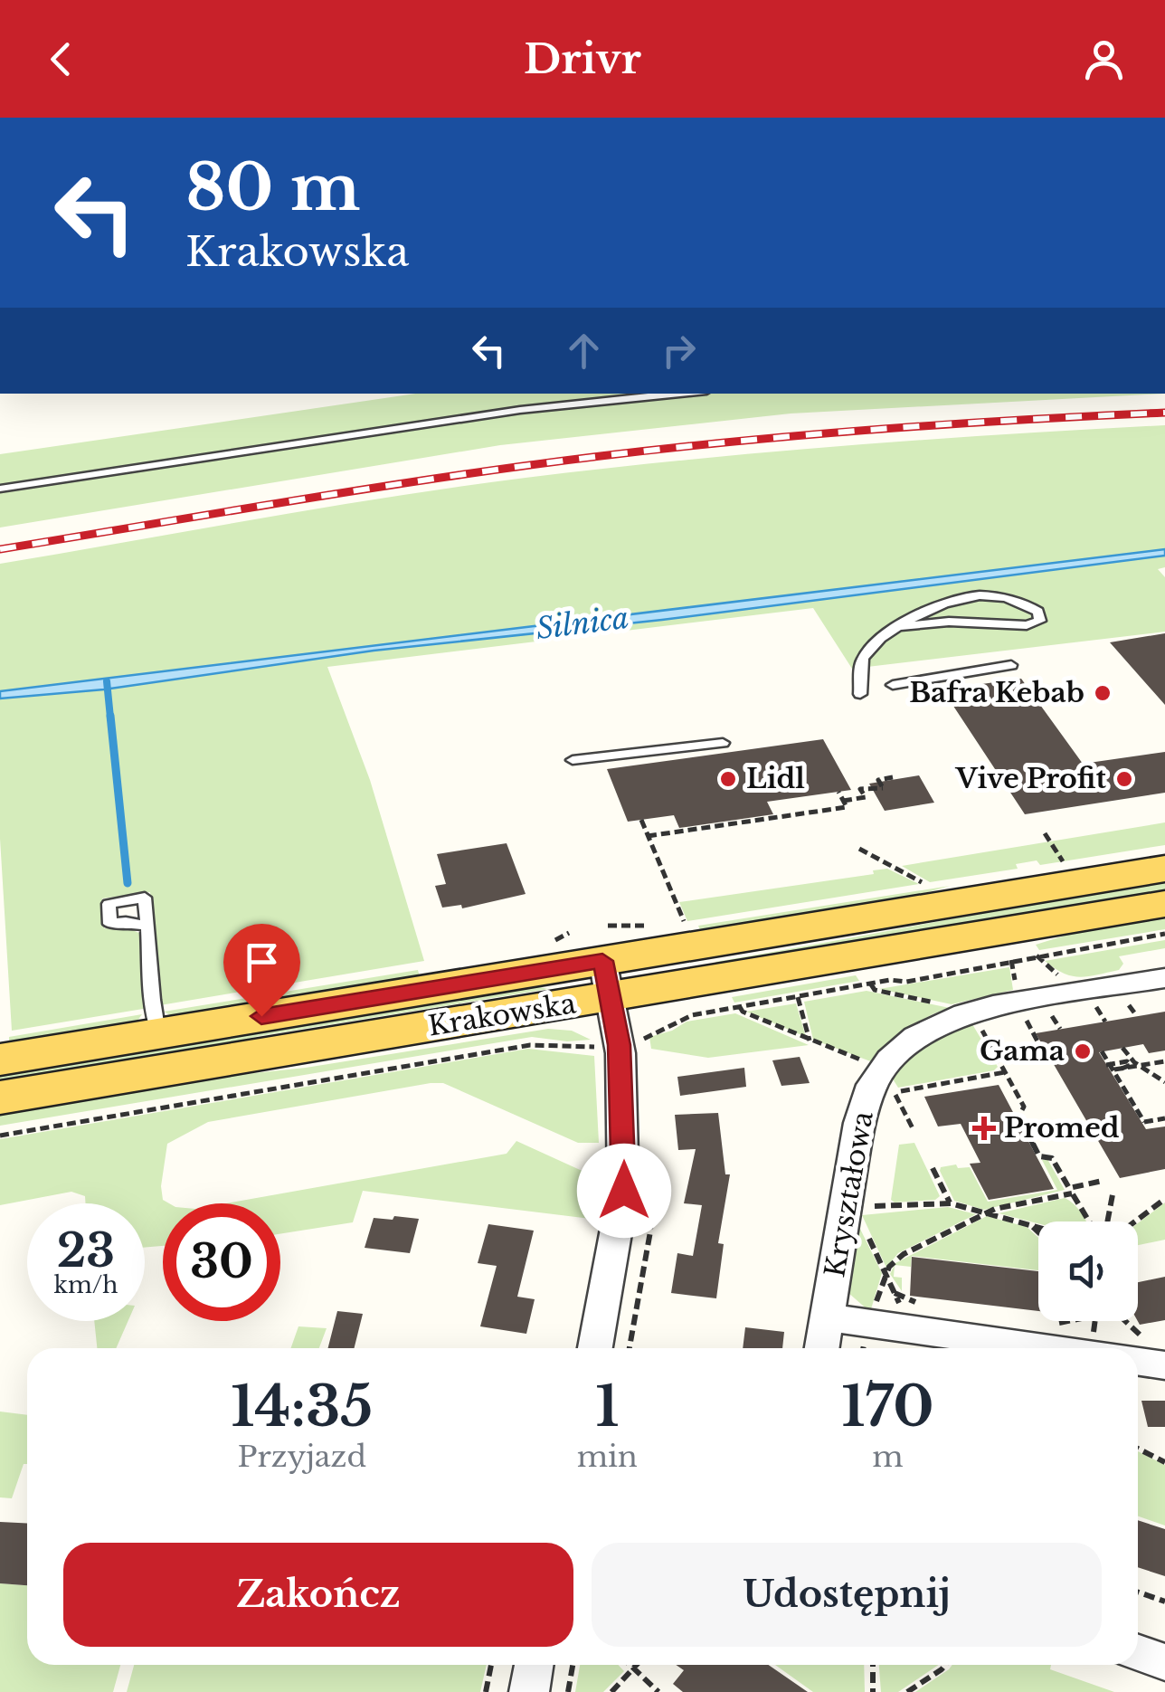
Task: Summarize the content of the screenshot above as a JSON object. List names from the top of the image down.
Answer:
{
  "streets": {
    "main road": ["Krakowska"],
    "street": ["Kryształowa"]
  },
  "water": ["Silnica"],
  "places": {
    "other": [
      "Bafra Kebab",
      "Lidl",
      "Vive Profit",
      "Gama"
    ],
    "health": ["Promed"]
  },
  "page": {
    "header": "Drivr",
    "turn": ["80 m", "Krakowska"],
    "speed": "23 km/h",
    "limit": "30",
    "eta": [
      "14:35",
      "Przyjazd",
      "1",
      "min",
      "170",
      "m"
    ],
    "buttons": ["Zakończ", "Udostępnij"]
  }
}
